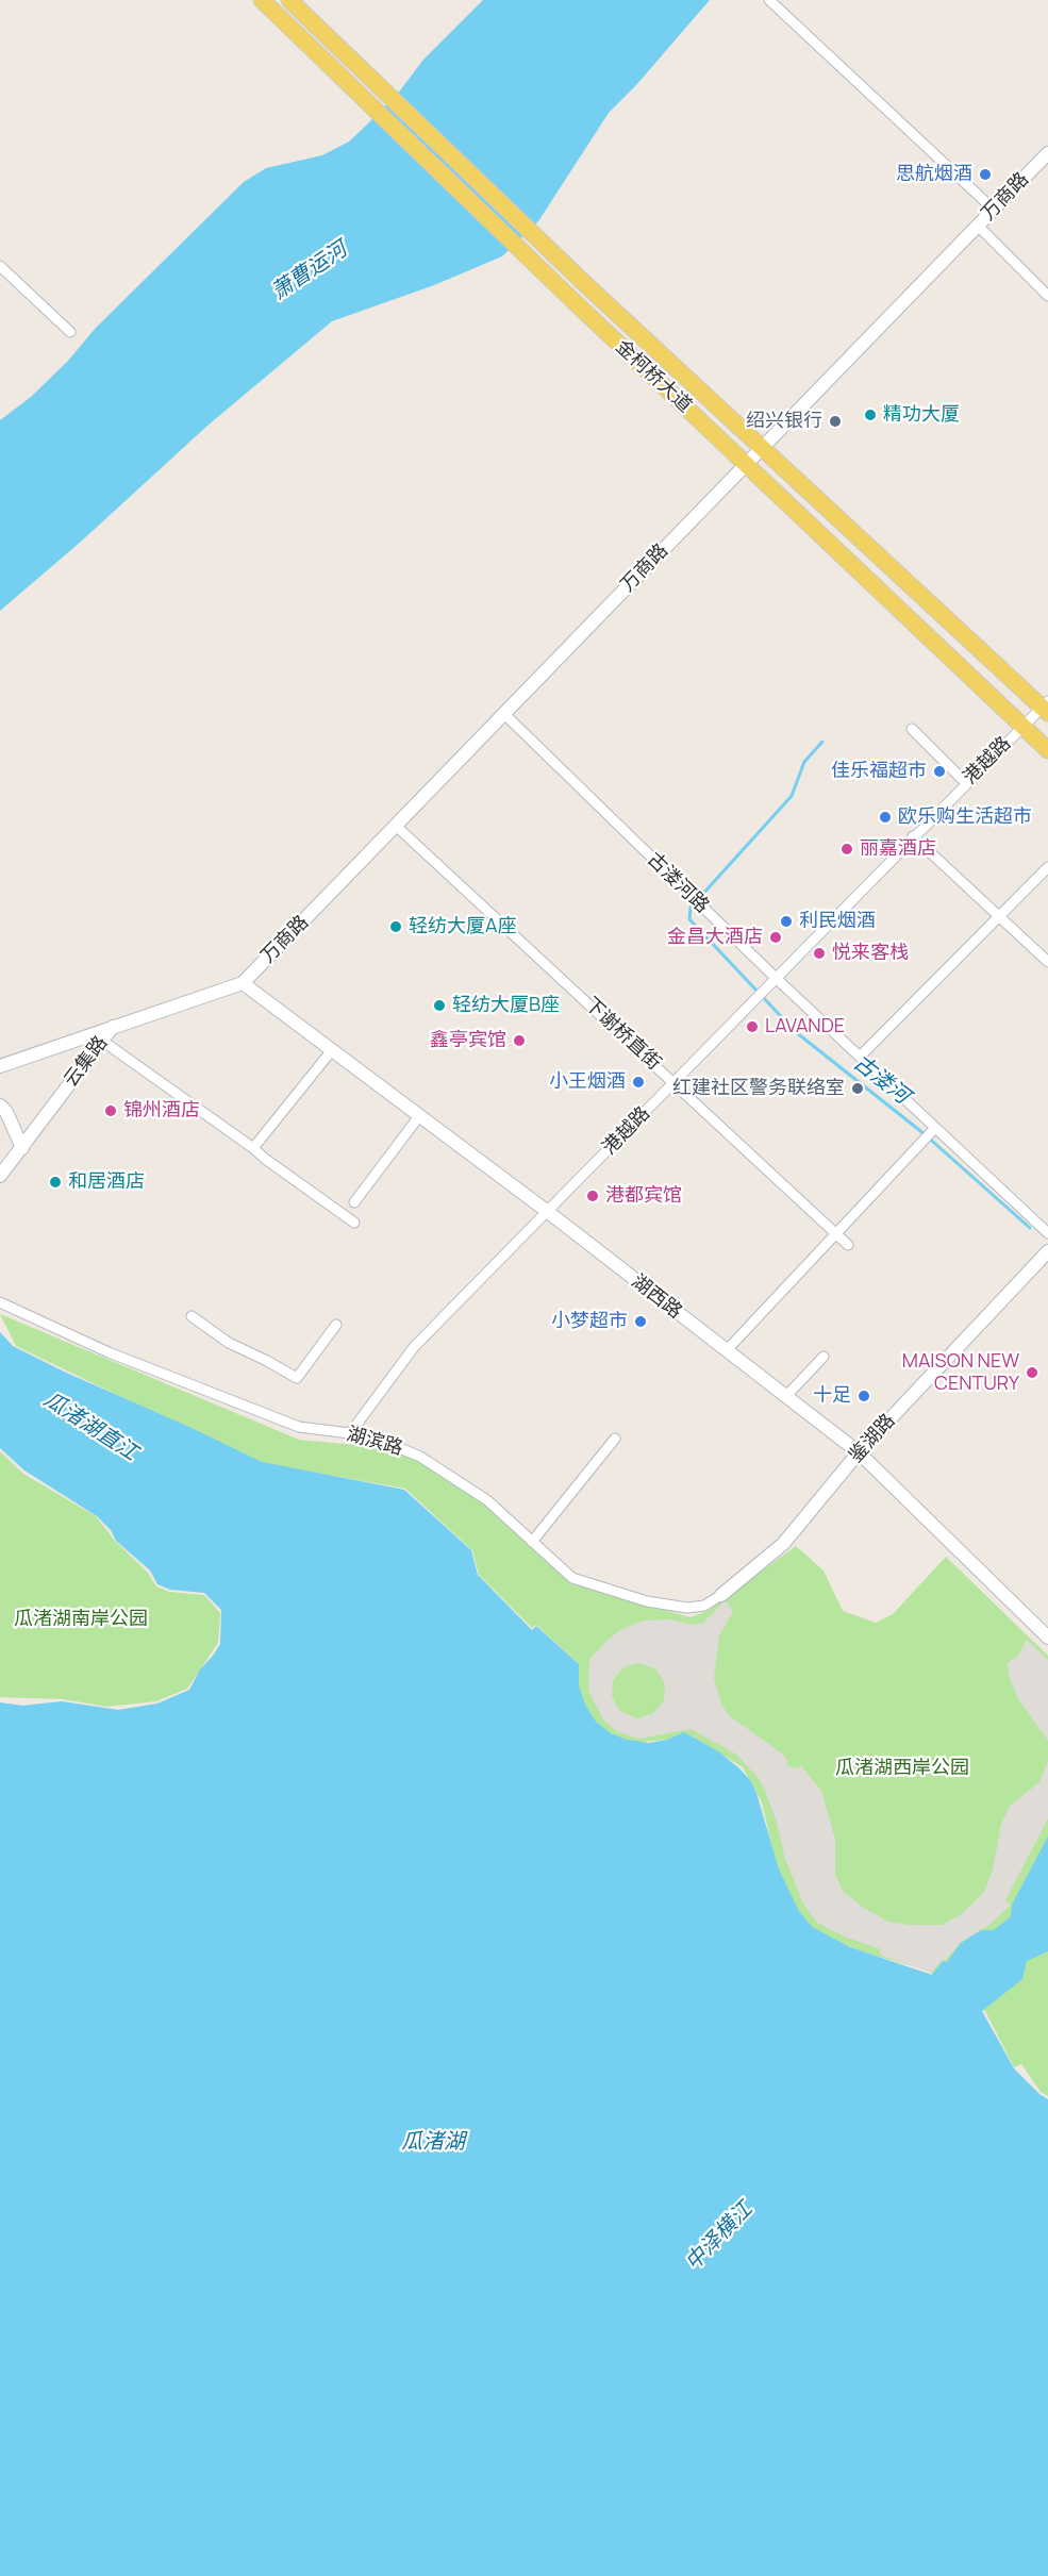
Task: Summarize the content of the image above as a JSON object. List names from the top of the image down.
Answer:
{
  "streets": {
    "main road": ["金柯桥大道"],
    "street": [
      "万商路",
      "港越路",
      "古溇河路",
      "下谢桥直街",
      "云集路",
      "湖西路",
      "鉴湖路",
      "湖滨路"
    ]
  },
  "crossings": [
    ["万商路", "金柯桥大道"],
    ["万商路", "古溇河路"],
    ["万商路", "下谢桥直街"],
    ["万商路", "云集路"],
    ["万商路", "湖西路"],
    ["金柯桥大道", "港越路"],
    ["港越路", "古溇河路"],
    ["港越路", "下谢桥直街"],
    ["港越路", "湖西路"],
    ["港越路", "湖滨路"],
    ["云集路", "湖西路"],
    ["湖西路", "鉴湖路"],
    ["鉴湖路", "湖滨路"]
  ],
  "water": [
    "萧曹运河",
    "古溇河",
    "瓜渚湖直江",
    "瓜渚湖",
    "中泽横江"
  ],
  "parks": ["瓜渚湖南岸公园", "瓜渚湖西岸公园"],
  "places": [
    "思航烟酒",
    "精功大厦",
    "绍兴银行",
    "佳乐福超市",
    "欧乐购生活超市",
    "丽嘉酒店",
    "利民烟酒",
    "轻纺大厦A座",
    "金昌大酒店",
    "悦来客栈",
    "轻纺大厦B座",
    "LAVANDE",
    "鑫亭宾馆",
    "小王烟酒",
    "红建社区警务联络室",
    "锦州酒店",
    "和居酒店",
    "港都宾馆",
    "小梦超市",
    "MAISON NEW CENTURY",
    "十足"
  ]
}
